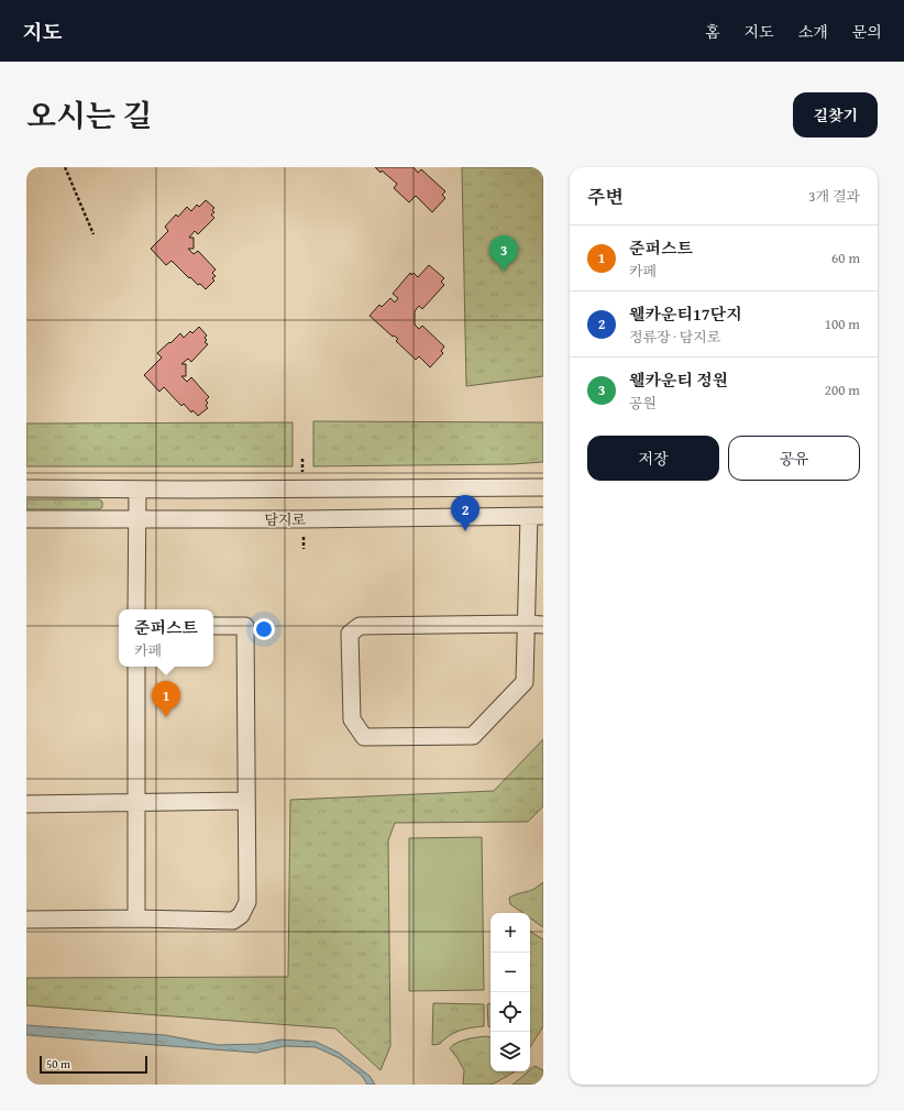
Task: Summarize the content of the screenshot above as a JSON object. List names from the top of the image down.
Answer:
{
  "streets": {
    "street": ["담지로"]
  },
  "scale_bar": "50 m",
  "page": {
    "header": "지도",
    "nav": [
      "홈",
      "지도",
      "소개",
      "문의"
    ],
    "title": "오시는 길",
    "buttons": [
      "길찾기",
      ["저장", "공유"]
    ],
    "heading": ["주변", "3개 결과"],
    "list": [
      {
        "mark": "1",
        "name": "준퍼스트",
        "note": "카페",
        "value": "60 m"
      },
      {
        "mark": "2",
        "name": "웰카운티17단지",
        "note": "정류장 · 담지로",
        "value": "100 m"
      },
      {
        "mark": "3",
        "name": "웰카운티 정원",
        "note": "공원",
        "value": "200 m"
      }
    ],
    "pins": ["3", "2", "1"],
    "popup": ["준퍼스트", "카페"],
    "map_buttons": ["+", "−"],
    "scale": "50 m"
  }
}
